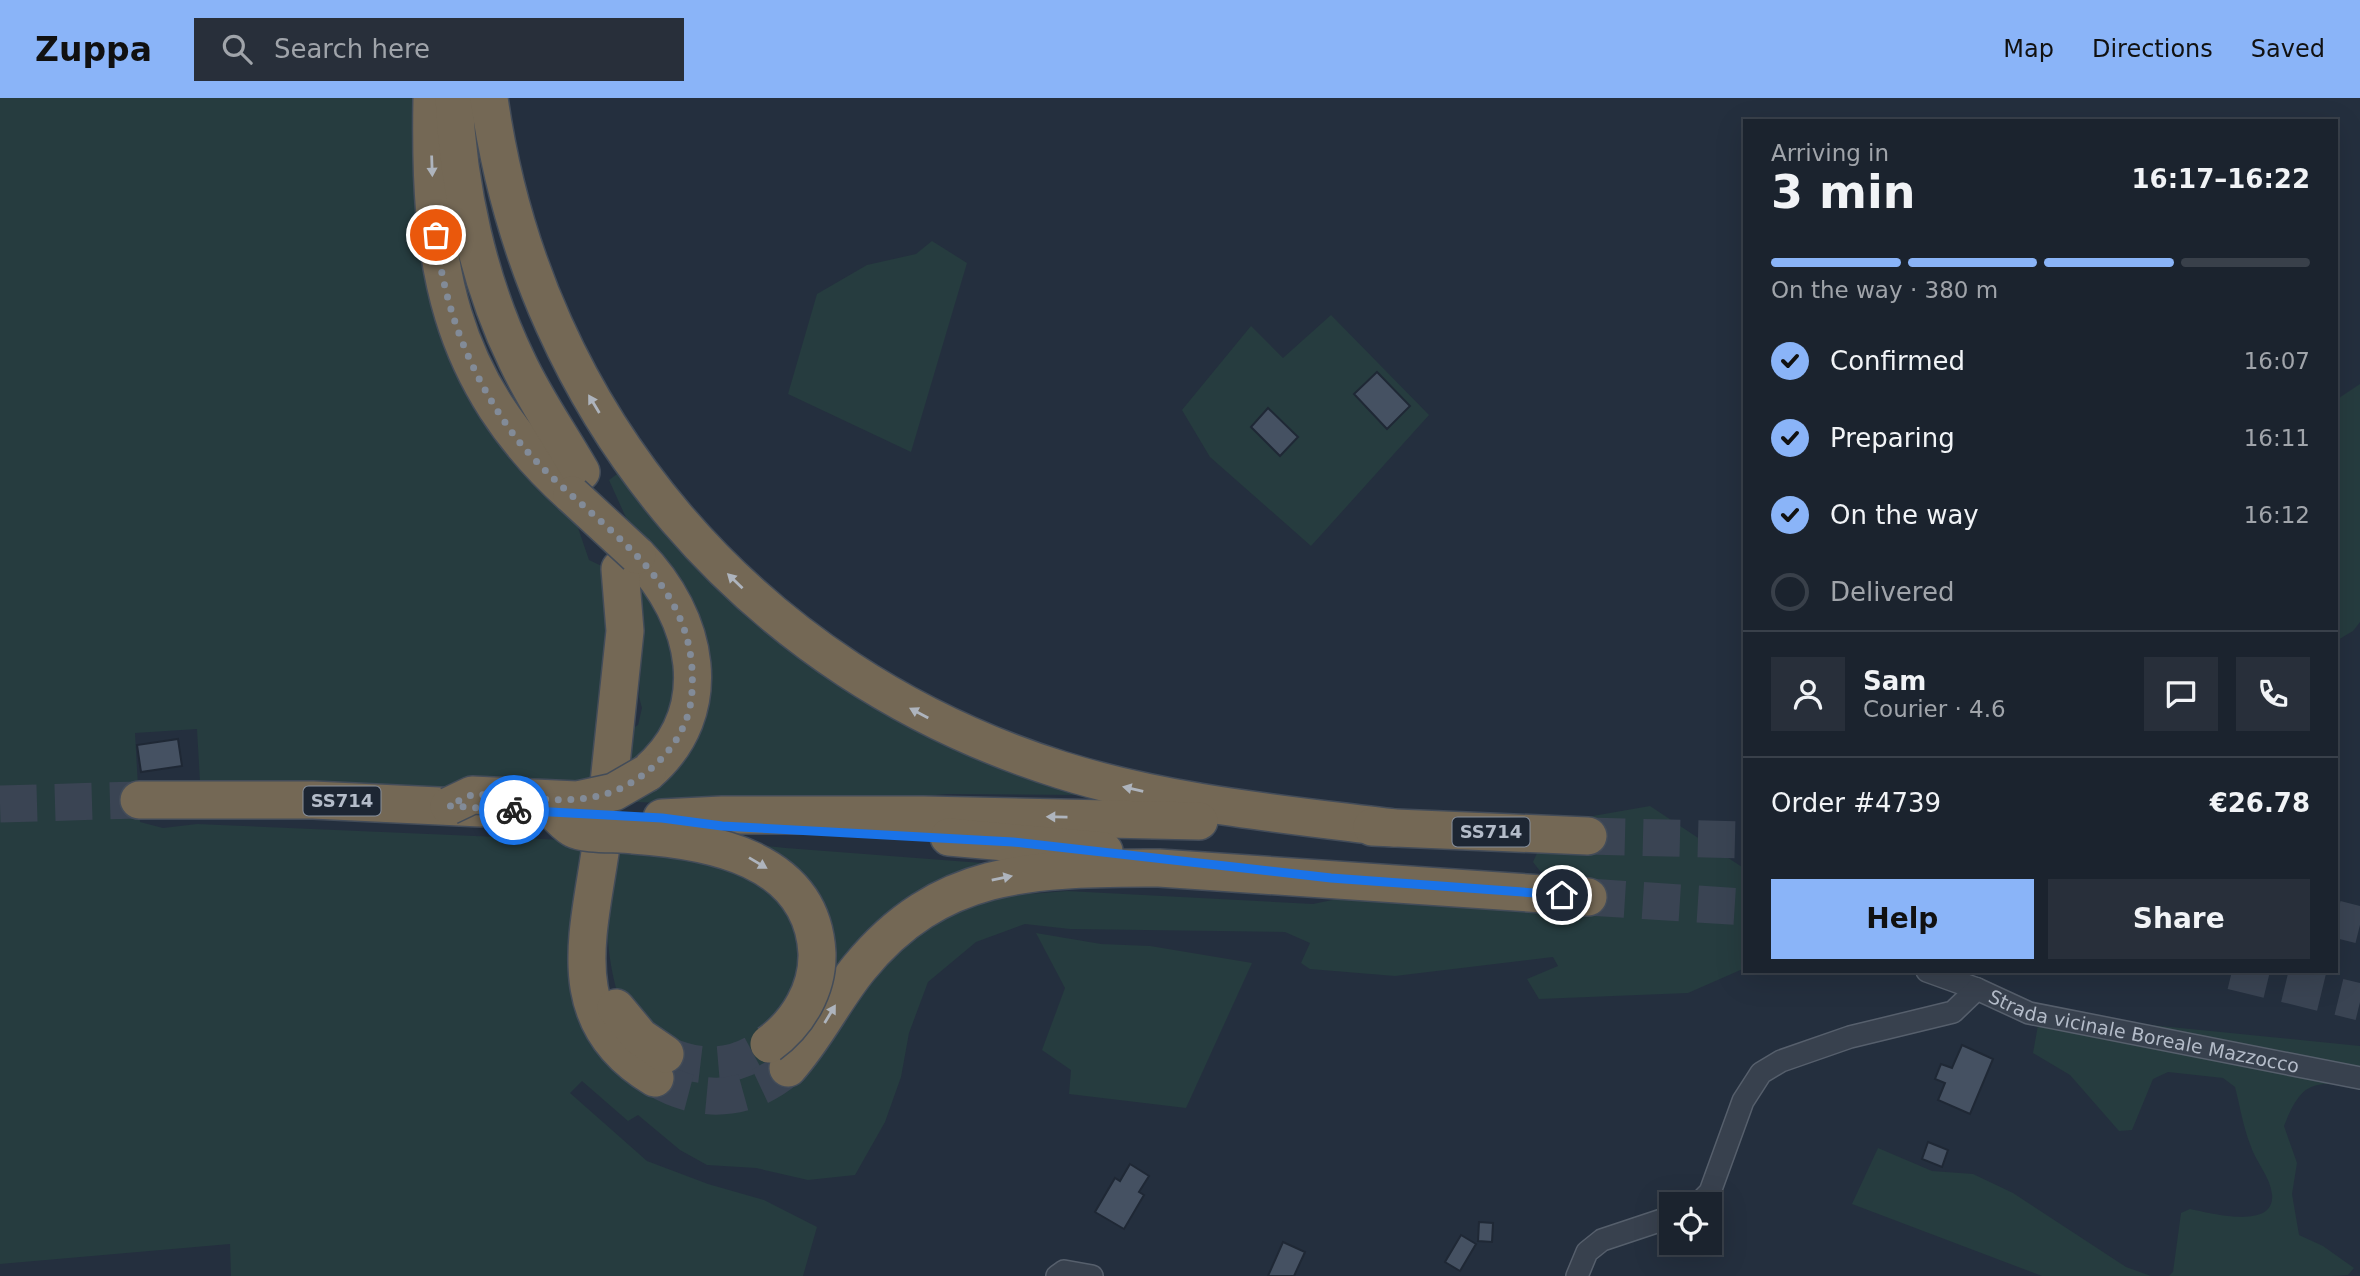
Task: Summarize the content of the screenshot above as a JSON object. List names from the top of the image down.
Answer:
{
  "streets": {
    "highway": ["SS714"],
    "street": ["Strada vicinale Boreale Mazzocco"]
  },
  "page": {
    "header": "Zuppa",
    "search": "Search here",
    "nav": ["Map", "Directions", "Saved"],
    "heading": ["3 min", "Arriving in", "16:17–16:22"],
    "panel": [
      "Sam",
      "Courier · 4.6",
      "Order #4739",
      "€26.78"
    ],
    "bar": "On the way · 380 m",
    "list": [
      ["Confirmed", "16:07"],
      ["Preparing", "16:11"],
      ["On the way", "16:12"],
      "Delivered"
    ],
    "buttons": ["Help", "Share"]
  }
}
